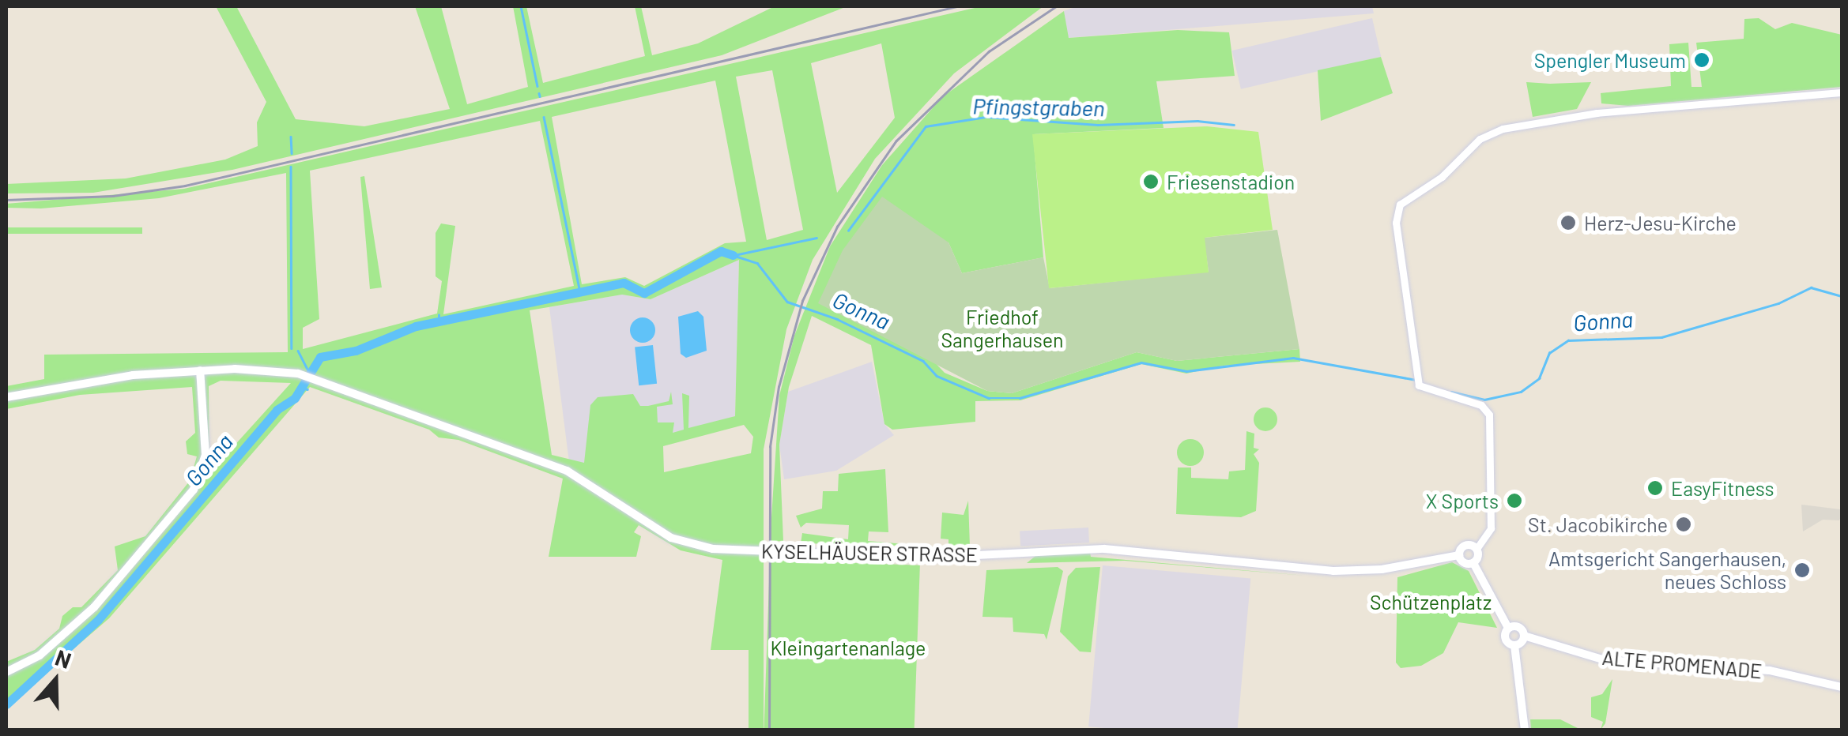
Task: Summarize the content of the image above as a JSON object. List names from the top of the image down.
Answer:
{
  "streets": {
    "main road": ["KYSELHÄUSER STRASSE", "ALTE PROMENADE"]
  },
  "water": ["Pfingstgraben", "Gonna"],
  "parks": ["Friedhof Sangerhausen", "Schützenplatz", "Kleingartenanlage"],
  "places": [
    "Spengler Museum",
    "Friesenstadion",
    "Herz-Jesu-Kirche",
    "EasyFitness",
    "X Sports",
    "St. Jacobikirche",
    "Amtsgericht Sangerhausen, neues Schloss"
  ],
  "north": "top"
}
